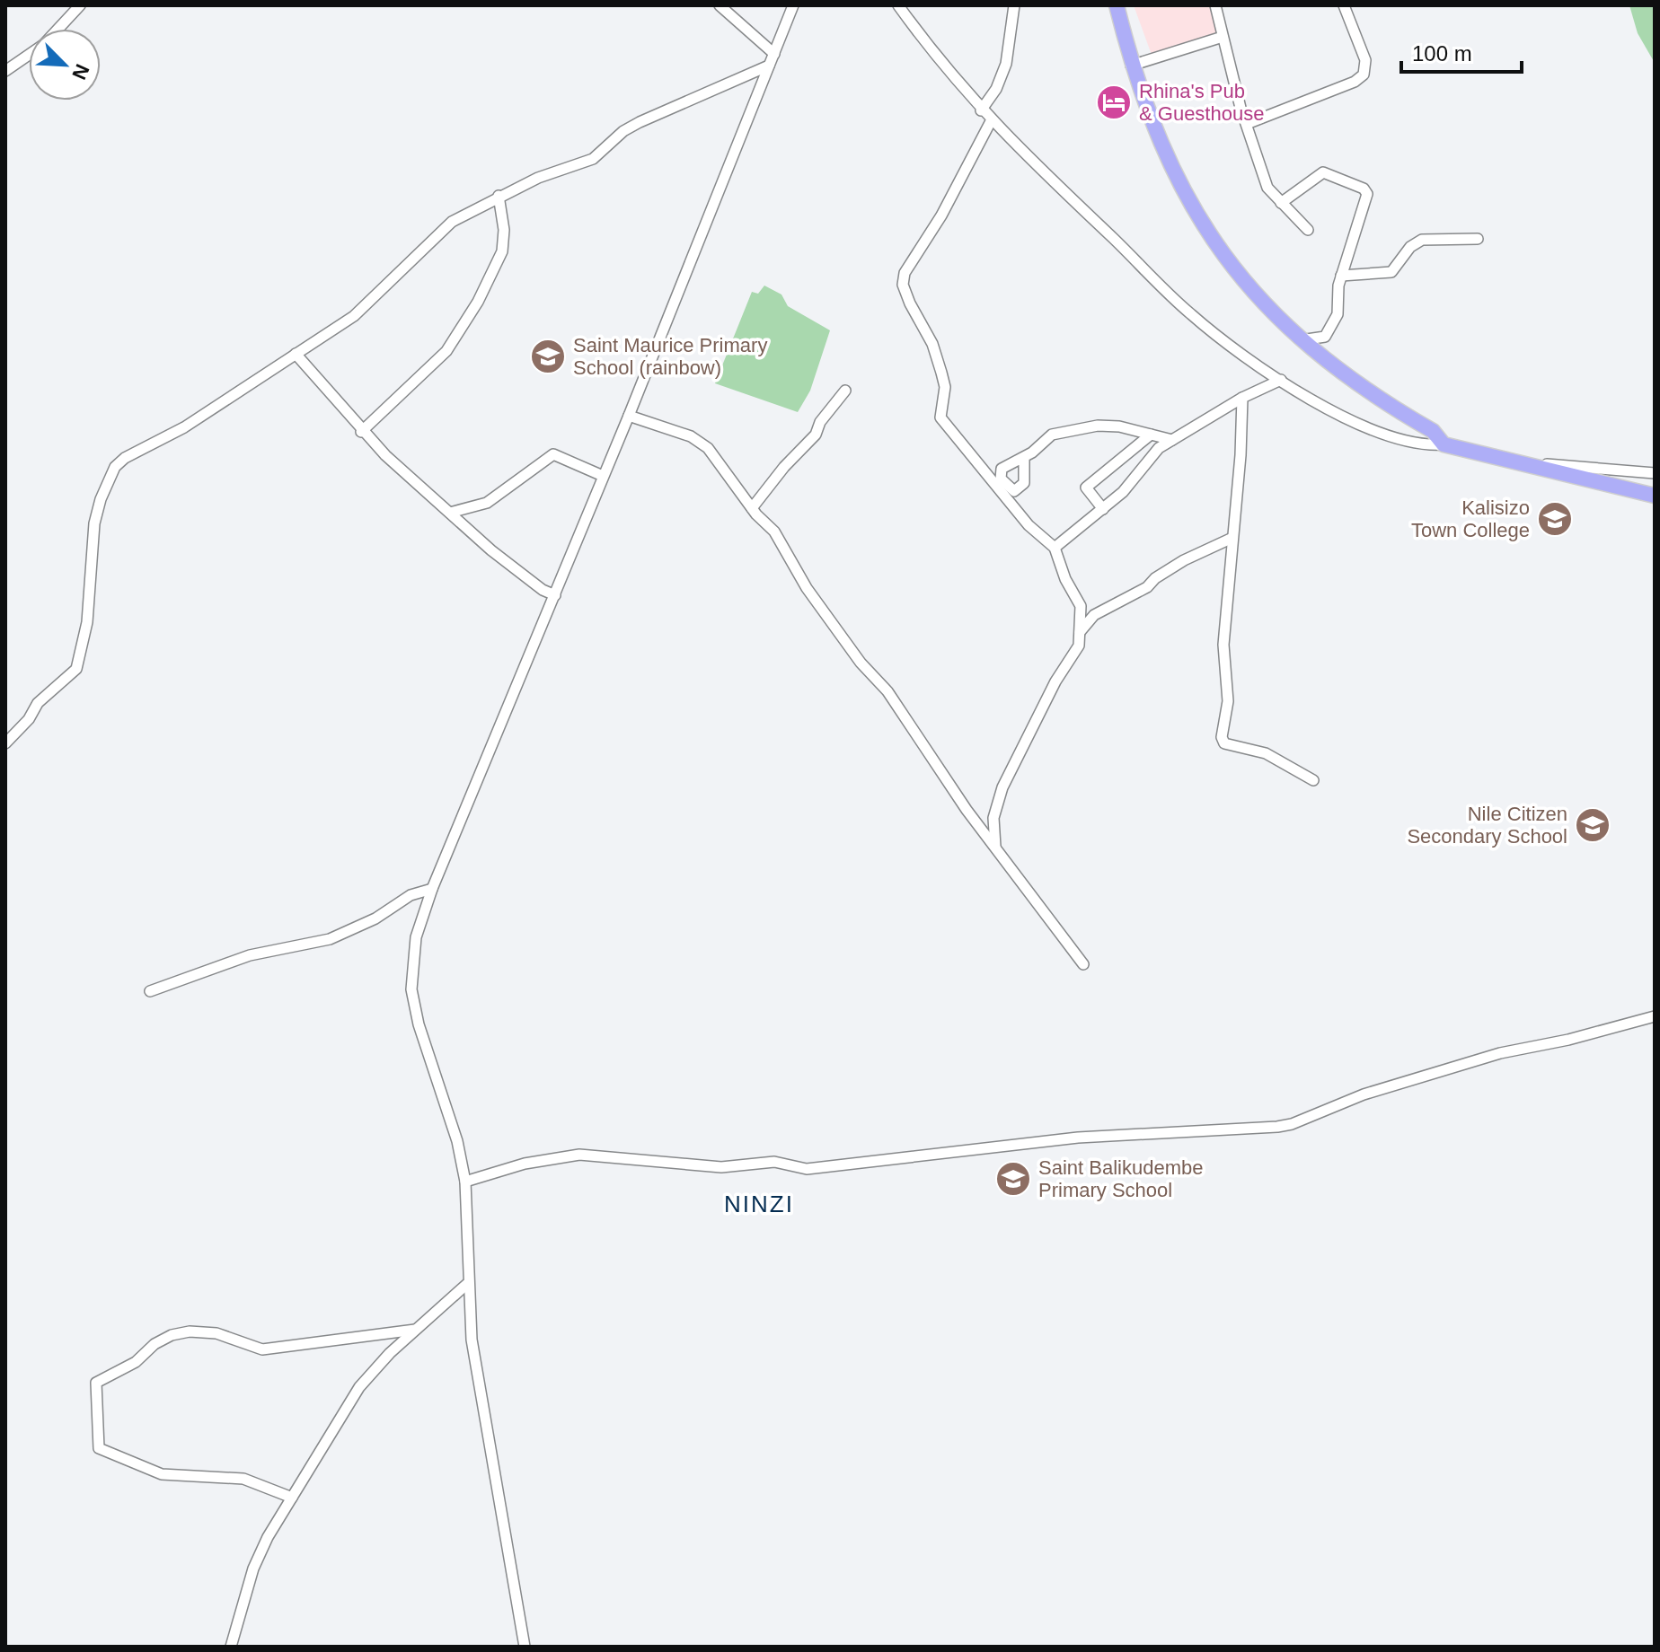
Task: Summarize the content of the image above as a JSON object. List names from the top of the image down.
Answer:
{
  "districts": ["NINZI"],
  "places": {
    "hotel": ["Rhina's Pub & Guesthouse"],
    "school or university": [
      "Saint Maurice Primary School (rainbow)",
      "Kalisizo Town College",
      "Nile Citizen Secondary School",
      "Saint Balikudembe Primary School"
    ]
  },
  "scale_bar": "100 m",
  "north": "bottom right"
}
